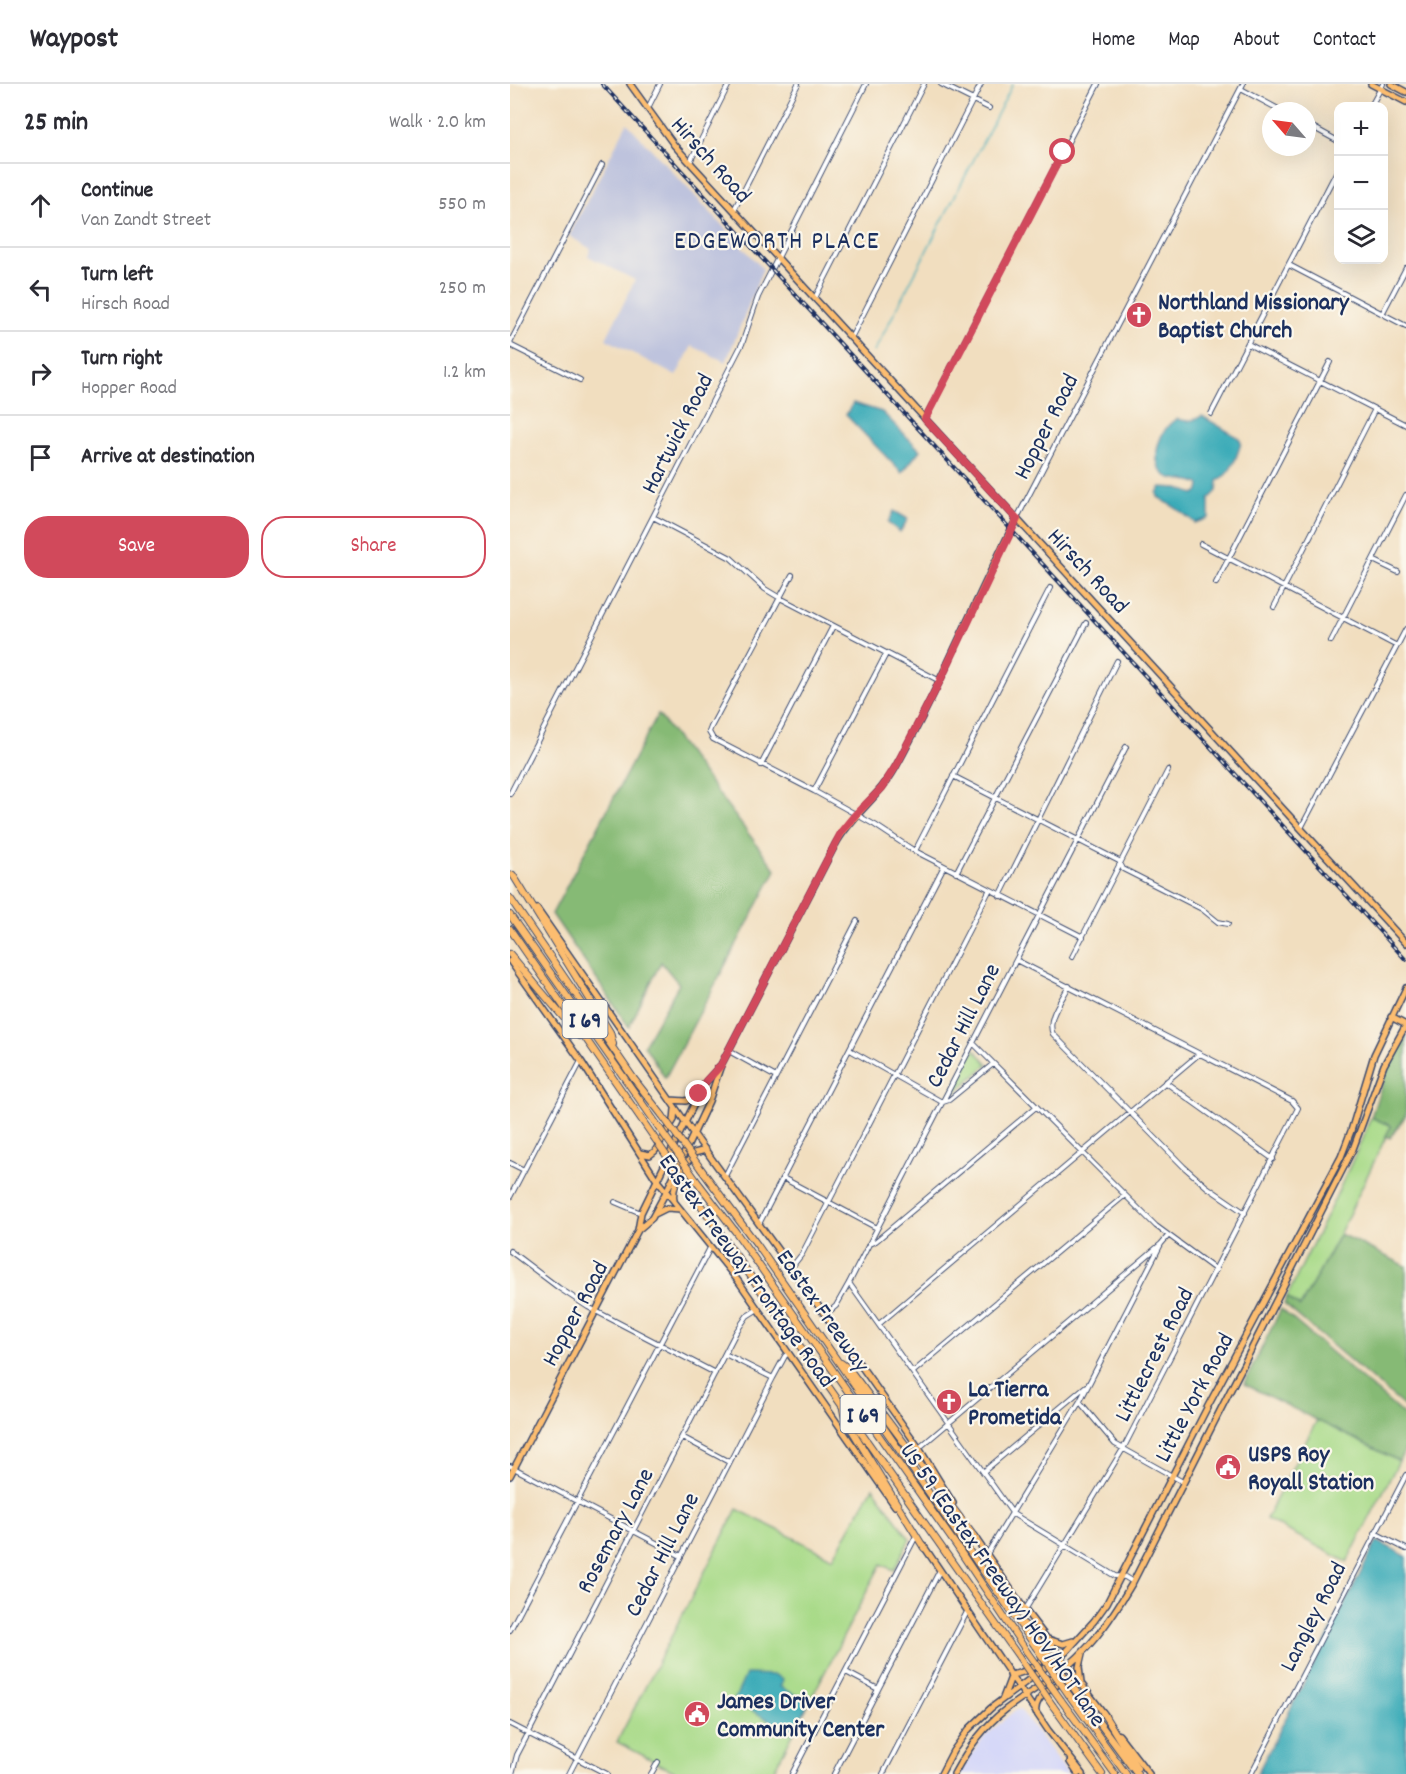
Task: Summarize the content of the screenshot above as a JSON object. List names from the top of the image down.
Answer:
{
  "streets": {
    "highway": ["I 69", "Eastex Freeway", "US 59 (Eastex Freeway) HOV/HOT lane"],
    "main road": [
      "Hirsch Road",
      "Hopper Road",
      "Eastex Freeway Frontage Road",
      "Little York Road"
    ],
    "street": [
      "Hartwick Road",
      "Cedar Hill Lane",
      "Littlecrest Road",
      "Rosemary Lane",
      "Langley Road"
    ]
  },
  "crossings": [
    ["Hirsch Road", "Hopper Road"],
    ["Hirsch Road", "Hartwick Road"],
    ["Hopper Road", "Eastex Freeway Frontage Road"],
    ["Cedar Hill Lane", "Eastex Freeway Frontage Road"],
    ["Eastex Freeway Frontage Road", "Littlecrest Road"],
    ["Eastex Freeway Frontage Road", "Little York Road"],
    ["Eastex Freeway Frontage Road", "Rosemary Lane"]
  ],
  "districts": ["EDGEWORTH PLACE"],
  "places": {
    "church": ["Northland Missionary Baptist Church", "La Tierra Prometida"],
    "public building": ["USPS Roy Royall Station", "James Driver Community Center"]
  },
  "north": "top left",
  "page": {
    "header": "Waypost",
    "nav": [
      "Home",
      "Map",
      "About",
      "Contact"
    ],
    "heading": ["25 min", "Walk · 2.0 km"],
    "map_buttons": ["+", "−"],
    "list": [
      ["Continue", "Van Zandt Street", "550 m"],
      ["Turn left", "Hirsch Road", "250 m"],
      ["Turn right", "Hopper Road", "1.2 km"],
      "Arrive at destination"
    ],
    "buttons": ["Save", "Share"]
  }
}
